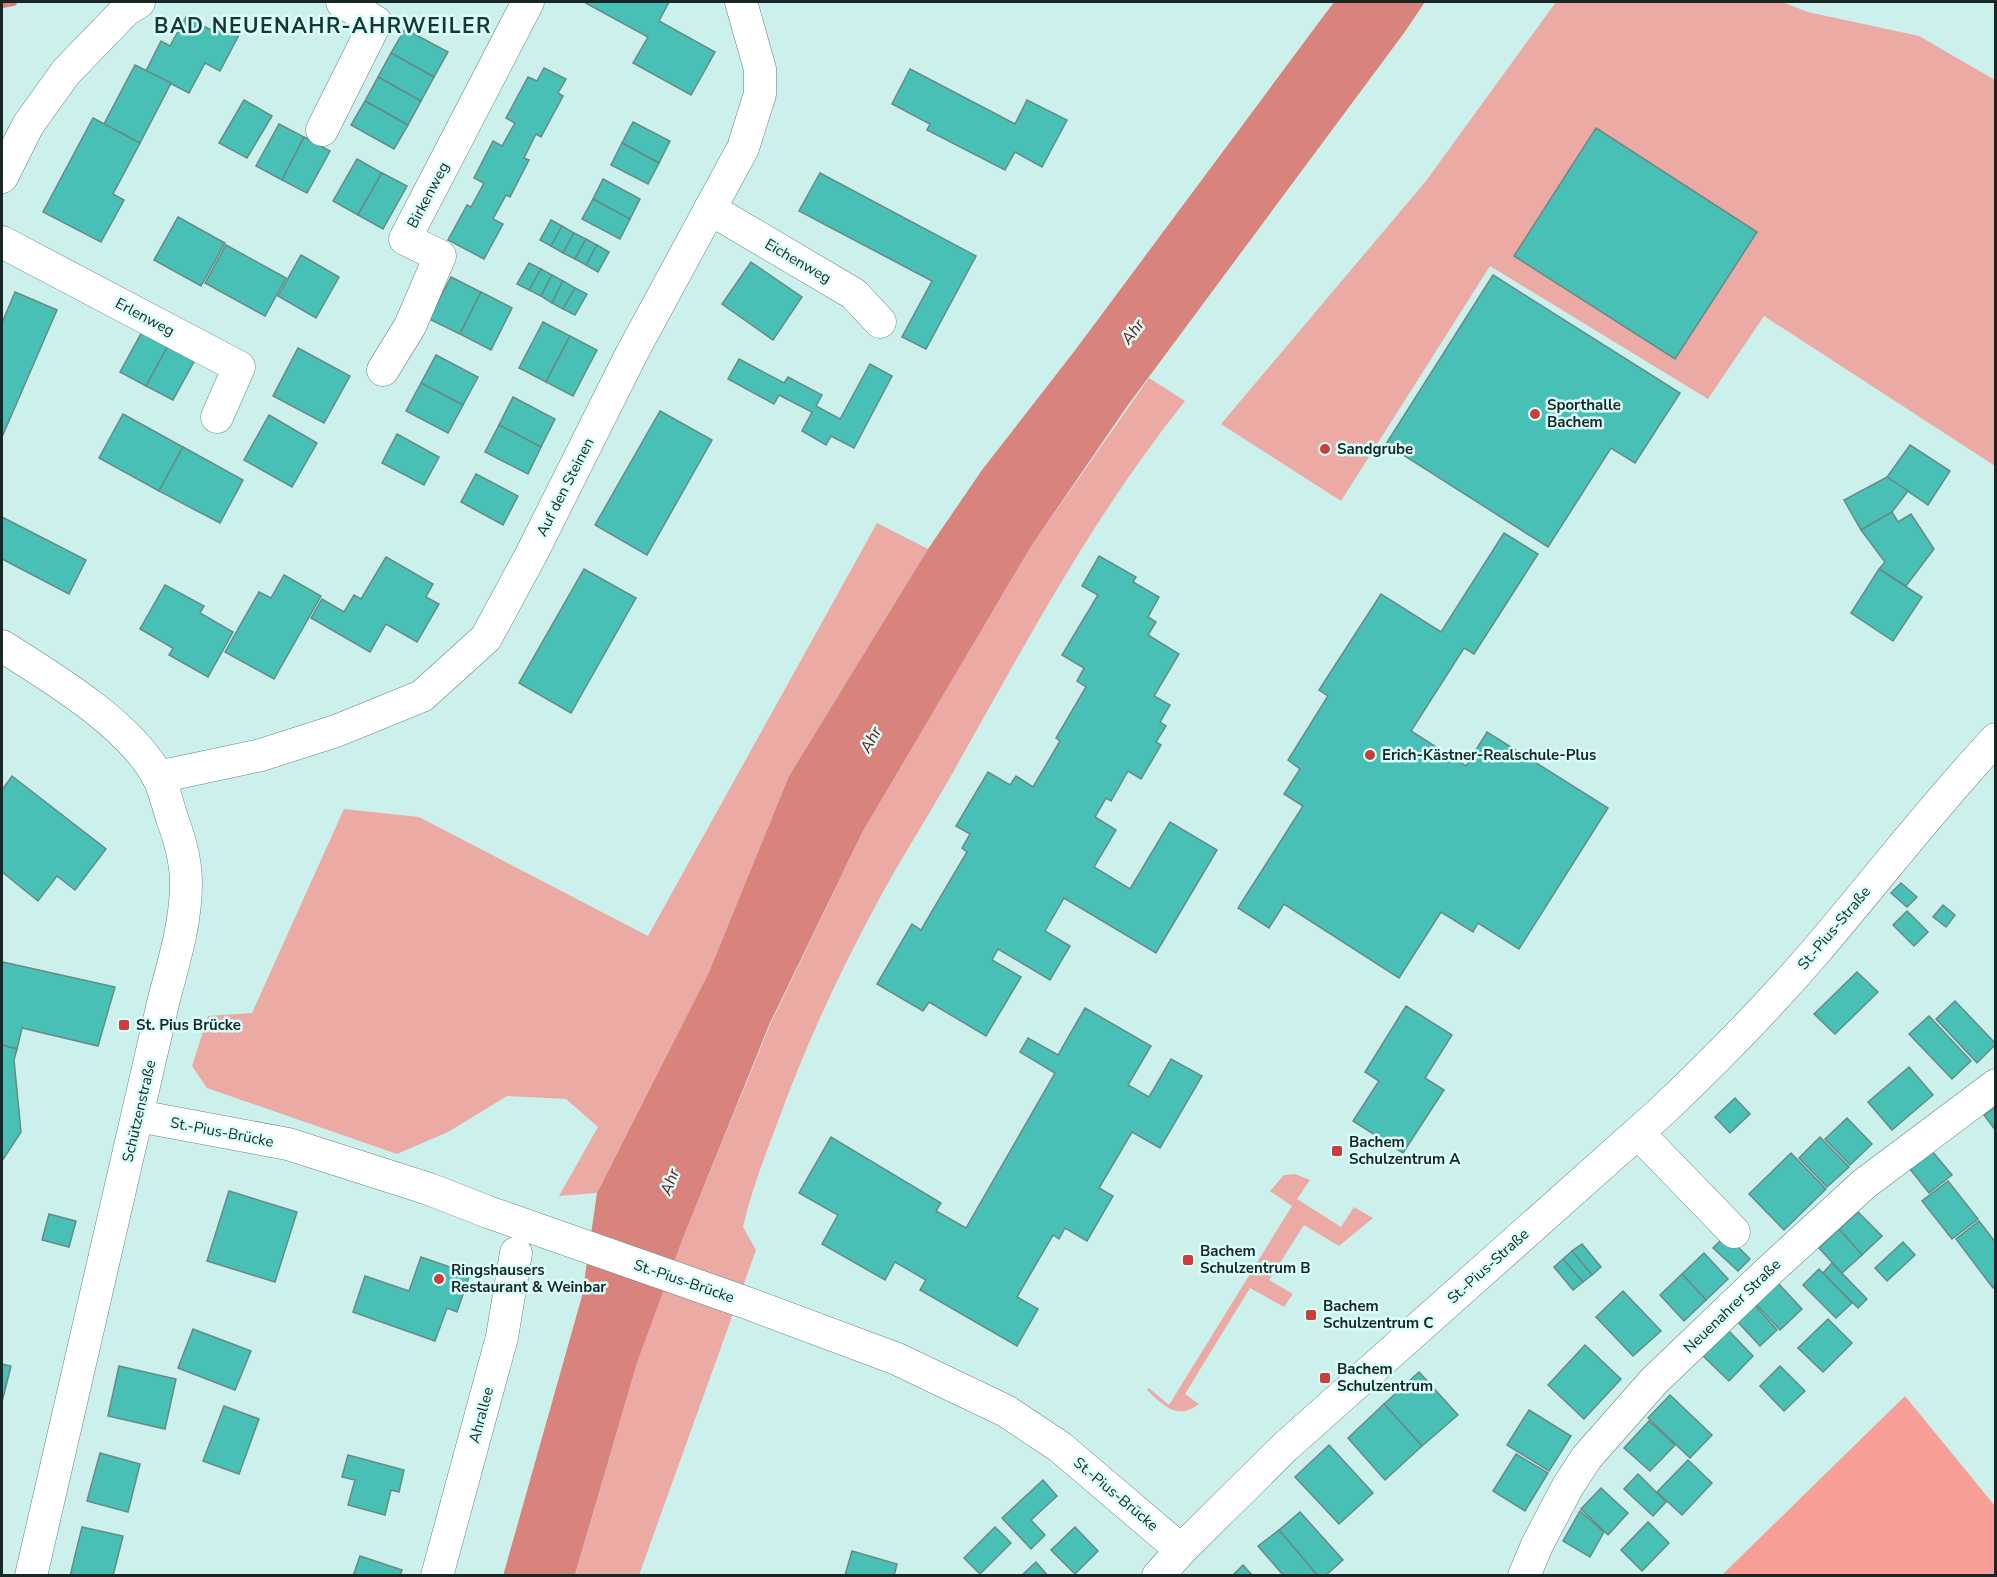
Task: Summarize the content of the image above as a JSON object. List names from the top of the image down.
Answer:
{
  "streets": {
    "street": [
      "Birkenweg",
      "Eichenweg",
      "Erlenweg",
      "Auf den Steinen",
      "St.-Pius-Straße",
      "Schützenstraße",
      "St.-Pius-Brücke",
      "Neuenahrer Straße",
      "Ahrallee"
    ]
  },
  "crossings": [
    ["Eichenweg", "Auf den Steinen"],
    ["Auf den Steinen", "Schützenstraße"],
    ["St.-Pius-Straße", "St.-Pius-Brücke"],
    ["Schützenstraße", "St.-Pius-Brücke"]
  ],
  "districts": ["BAD NEUENAHR-AHRWEILER"],
  "water": ["Ahr"],
  "places": {
    "other": [
      "Sporthalle Bachem",
      "Sandgrube",
      "Erich-Kästner-Realschule-Plus",
      "Ringshausers Restaurant & Weinbar"
    ],
    "transit": [
      "St. Pius Brücke",
      "Bachem Schulzentrum A",
      "Bachem Schulzentrum B",
      "Bachem Schulzentrum C",
      "Bachem Schulzentrum"
    ]
  }
}
